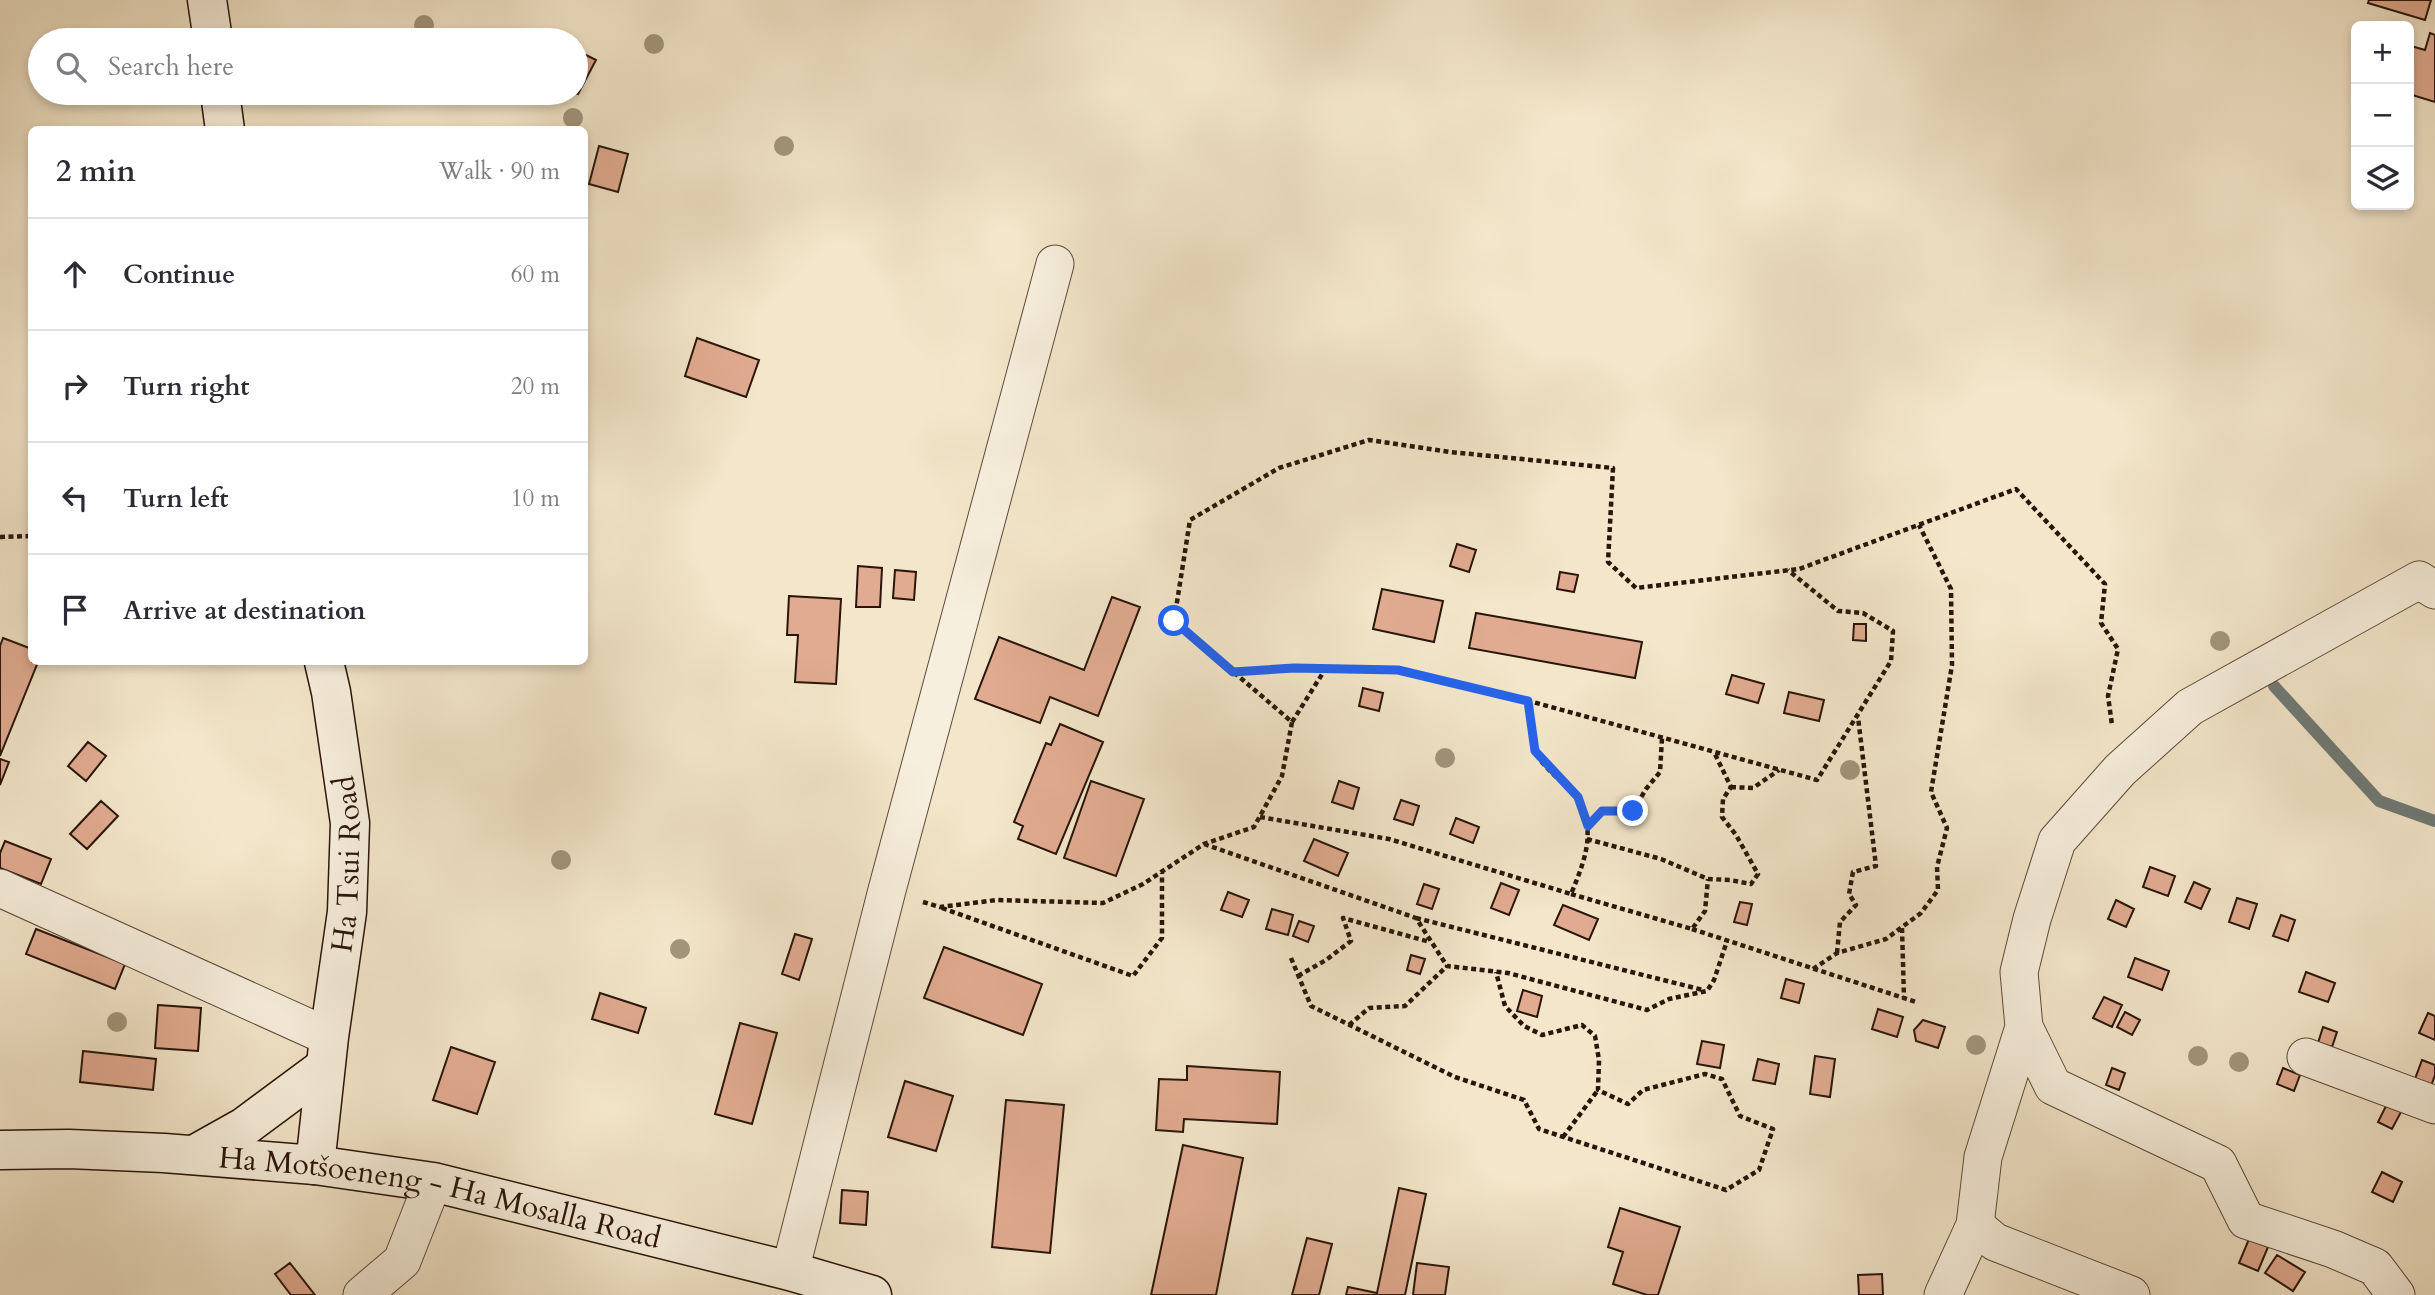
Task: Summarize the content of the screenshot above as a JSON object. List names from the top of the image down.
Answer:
{
  "streets": {
    "main road": ["Ha Tsui Road", "Ha Motšoeneng - Ha Mosalla Road"]
  },
  "crossings": [
    ["Ha Tsui Road", "Ha Motšoeneng - Ha Mosalla Road"]
  ],
  "page": {
    "map_buttons": ["+", "−"],
    "search": "Search here",
    "heading": ["2 min", "Walk · 90 m"],
    "list": [
      ["Continue", "60 m"],
      ["Turn right", "20 m"],
      ["Turn left", "10 m"],
      "Arrive at destination"
    ]
  }
}
